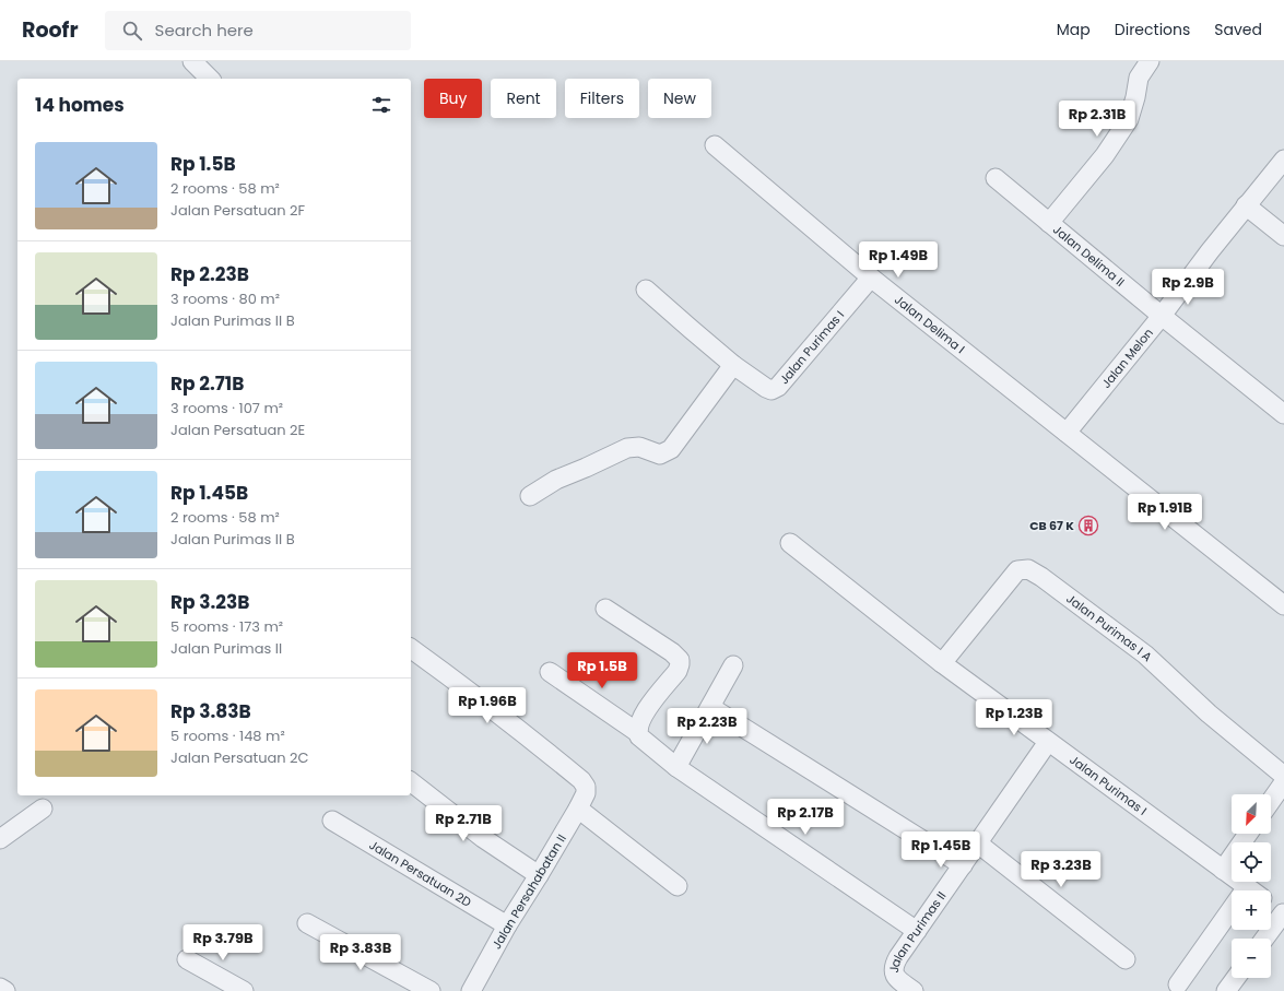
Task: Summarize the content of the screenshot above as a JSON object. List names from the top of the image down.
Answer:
{
  "streets": {
    "street": [
      "Jalan Delima II",
      "Jalan Delima I",
      "Jalan Purimas I",
      "Jalan Melon",
      "Jalan Purimas I A",
      "Jalan Persatuan 2D",
      "Jalan Persahabatan II",
      "Jalan Purimas II"
    ]
  },
  "crossings": [
    ["Jalan Delima II", "Jalan Melon"],
    ["Jalan Delima I", "Jalan Purimas I"],
    ["Jalan Delima I", "Jalan Melon"],
    ["Jalan Purimas I", "Jalan Purimas I A"],
    ["Jalan Purimas I", "Jalan Purimas II"],
    ["Jalan Persatuan 2D", "Jalan Persahabatan II"]
  ],
  "places": {
    "building": ["CB 67 K"]
  },
  "north": "bottom left",
  "page": {
    "header": "Roofr",
    "search": "Search here",
    "nav": ["Map", "Directions", "Saved"],
    "chip": [
      "Buy",
      "Rent",
      "Filters",
      "New"
    ],
    "heading": "14 homes",
    "price": [
      "Rp 2.31B",
      "Rp 1.49B",
      "Rp 2.9B",
      "Rp 1.91B",
      "Rp 1.5B",
      "Rp 1.96B",
      "Rp 1.23B",
      "Rp 2.23B",
      "Rp 2.17B",
      "Rp 2.71B",
      "Rp 1.45B",
      "Rp 3.23B",
      "Rp 3.79B",
      "Rp 3.83B"
    ],
    "list": [
      {
        "name": "Rp 1.5B",
        "note": "2 rooms · 58 m² · Jalan Persatuan 2F"
      },
      {
        "name": "Rp 2.23B",
        "note": "3 rooms · 80 m² · Jalan Purimas II B"
      },
      {
        "name": "Rp 2.71B",
        "note": "3 rooms · 107 m² · Jalan Persatuan 2E"
      },
      {
        "name": "Rp 1.45B",
        "note": "2 rooms · 58 m² · Jalan Purimas II B"
      },
      {
        "name": "Rp 3.23B",
        "note": "5 rooms · 173 m² · Jalan Purimas II"
      },
      {
        "name": "Rp 3.83B",
        "note": "5 rooms · 148 m² · Jalan Persatuan 2C"
      }
    ],
    "map_buttons": ["+", "−"]
  }
}
